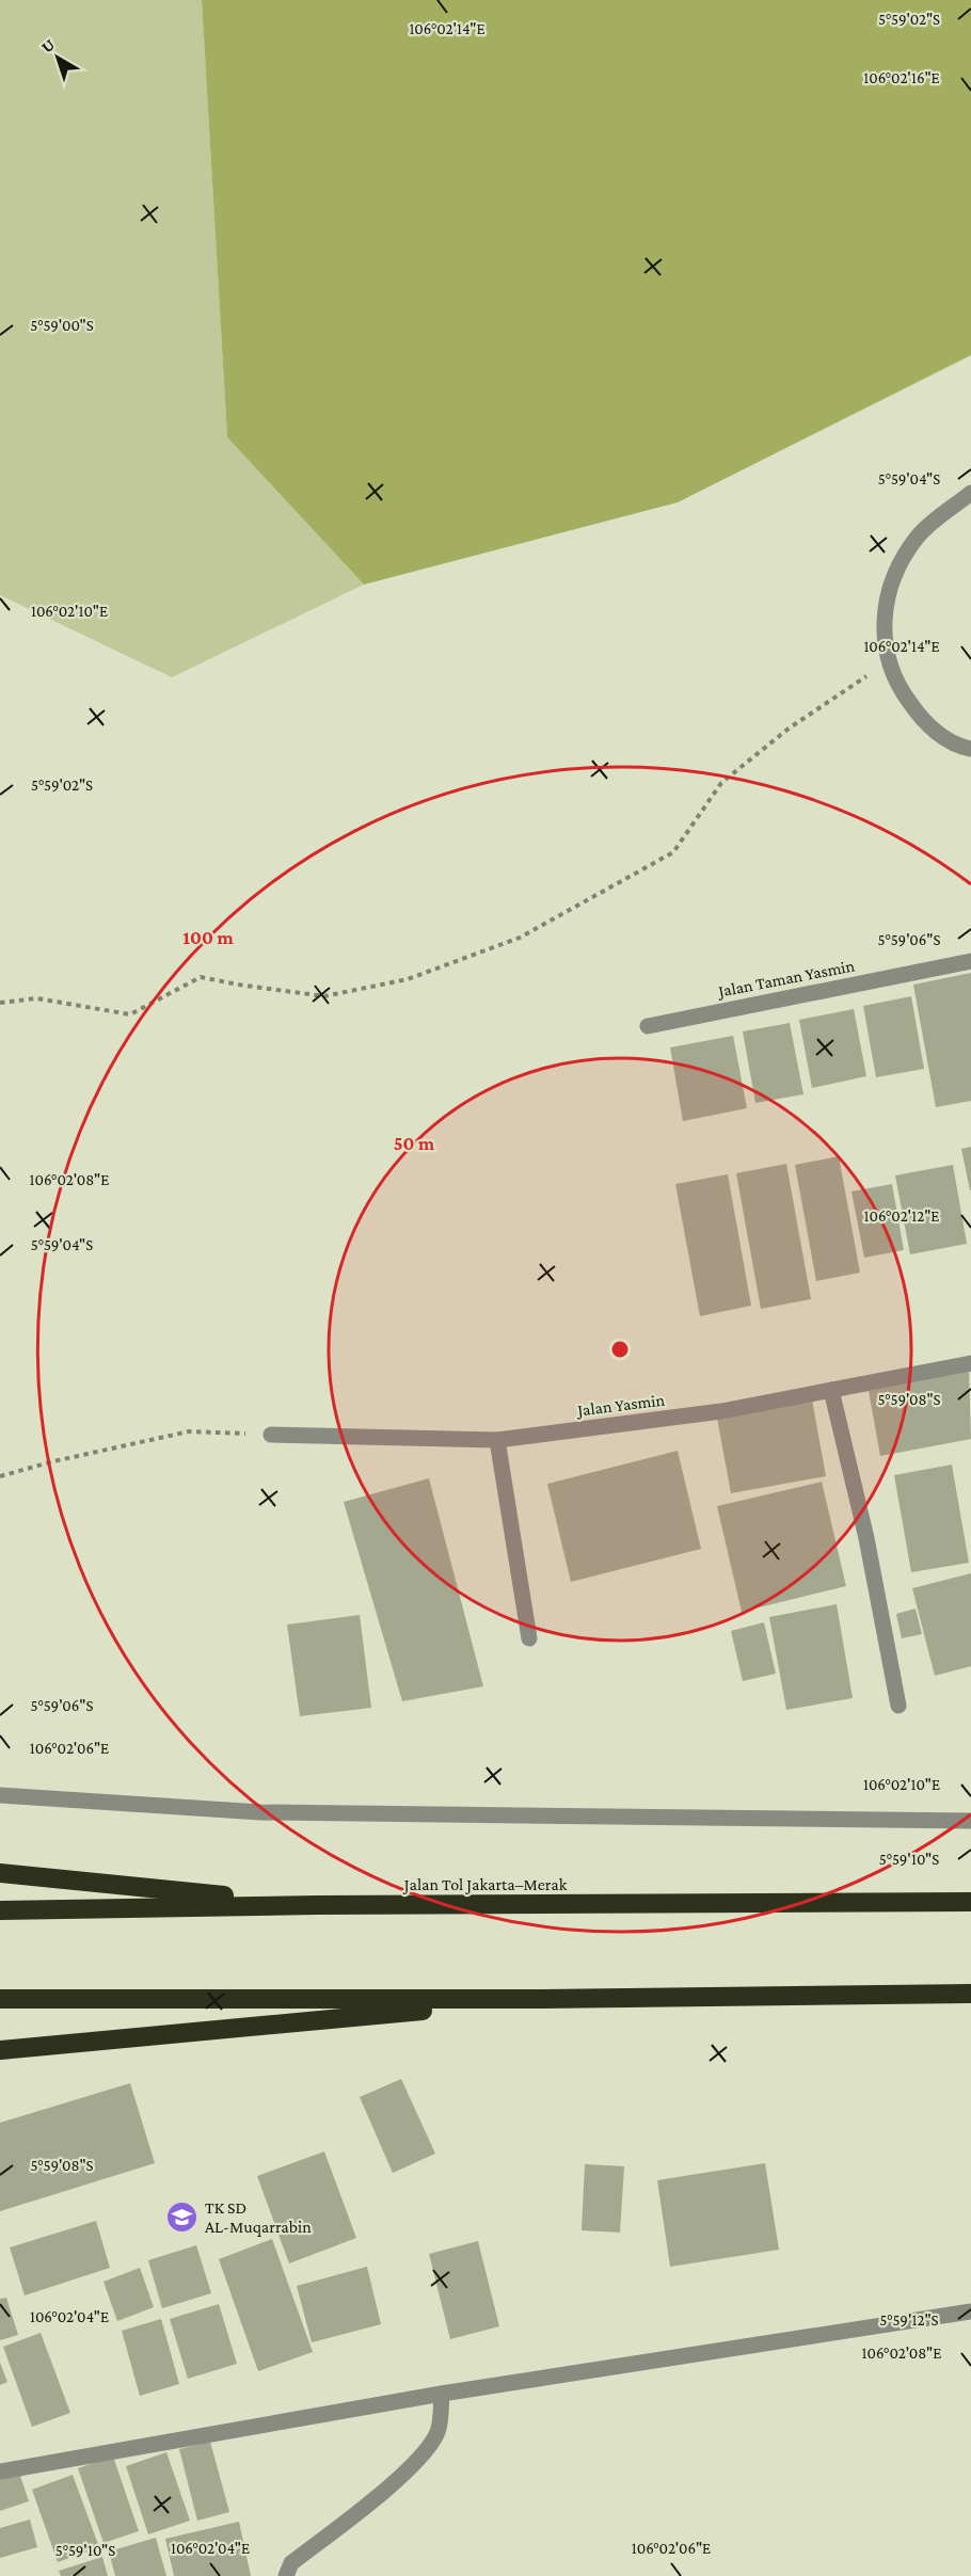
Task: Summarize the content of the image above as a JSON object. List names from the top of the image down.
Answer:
{
  "streets": {
    "highway": ["Jalan Tol Jakarta–Merak"],
    "street": ["Jalan Taman Yasmin", "Jalan Yasmin"]
  },
  "places": {
    "school or university": ["TK SD AL-Muqarrabin"]
  },
  "north": "top left",
  "coordinates": [
    "5°59'02\"S",
    "106°02'14\"E",
    "106°02'16\"E",
    "5°59'00\"S",
    "5°59'04\"S",
    "106°02'10\"E",
    "5°59'06\"S",
    "106°02'08\"E",
    "106°02'12\"E",
    "5°59'08\"S",
    "106°02'06\"E",
    "5°59'10\"S",
    "106°02'04\"E",
    "5°59'12\"S"
  ],
  "rings": ["100 m", "50 m"]
}
